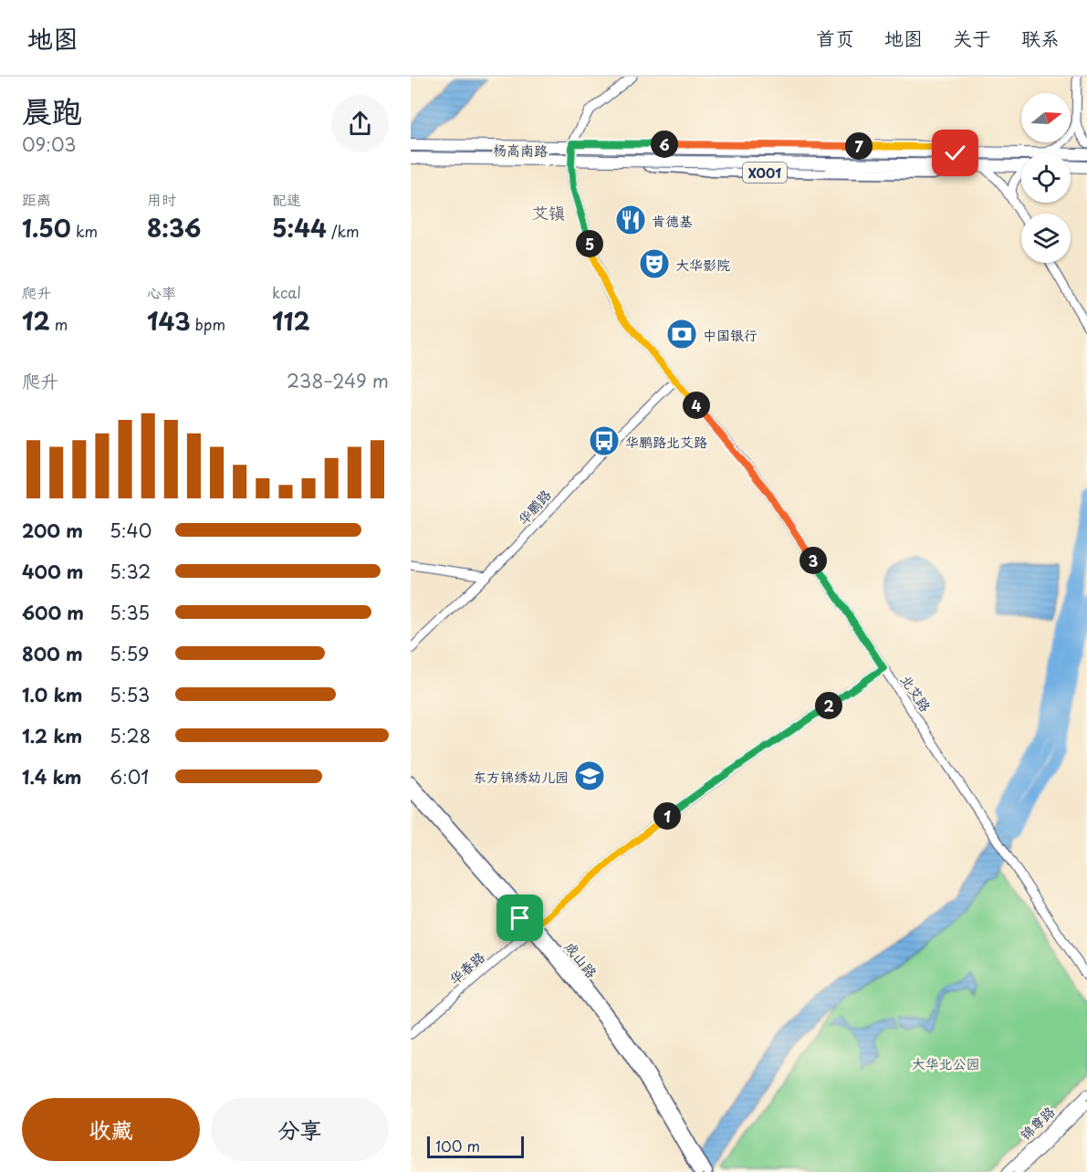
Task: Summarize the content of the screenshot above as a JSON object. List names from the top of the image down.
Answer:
{
  "streets": {
    "highway": ["杨高南路", "X001"],
    "main road": ["成山路"],
    "street": [
      "华鹏路",
      "北艾路",
      "华春路",
      "锦尊路"
    ]
  },
  "crossings": [
    ["杨高南路", "北艾路"],
    ["华鹏路", "北艾路"],
    ["北艾路", "华春路"],
    ["成山路", "华春路"]
  ],
  "districts": ["艾镇"],
  "parks": ["大华北公园"],
  "places": {
    "restaurant": ["肯德基"],
    "theatre": ["大华影院"],
    "bank": ["中国银行"],
    "bus stop": ["华鹏路北艾路"],
    "school or university": ["东方锦绣幼儿园"]
  },
  "scale_bar": "100 m",
  "north": "right",
  "page": {
    "header": "地图",
    "nav": [
      "首页",
      "地图",
      "关于",
      "联系"
    ],
    "heading": ["晨跑", "09:03"],
    "pins": [
      "6",
      "7",
      "5",
      "4",
      "3",
      "2",
      "1"
    ],
    "stats": [
      ["距离", "1.50 km"],
      ["用时", "8:36"],
      ["配速", "5:44 /km"],
      ["爬升", "12 m"],
      ["心率", "143 bpm"],
      ["kcal", "112"]
    ],
    "chart": ["爬升", "238–249 m"],
    "list": [
      {
        "name": "200 m",
        "note": "5:40"
      },
      {
        "name": "400 m",
        "note": "5:32"
      },
      {
        "name": "600 m",
        "note": "5:35"
      },
      {
        "name": "800 m",
        "note": "5:59"
      },
      {
        "name": "1.0 km",
        "note": "5:53"
      },
      {
        "name": "1.2 km",
        "note": "5:28"
      },
      {
        "name": "1.4 km",
        "note": "6:01"
      }
    ],
    "buttons": ["收藏", "分享"],
    "scale": "100 m"
  }
}
